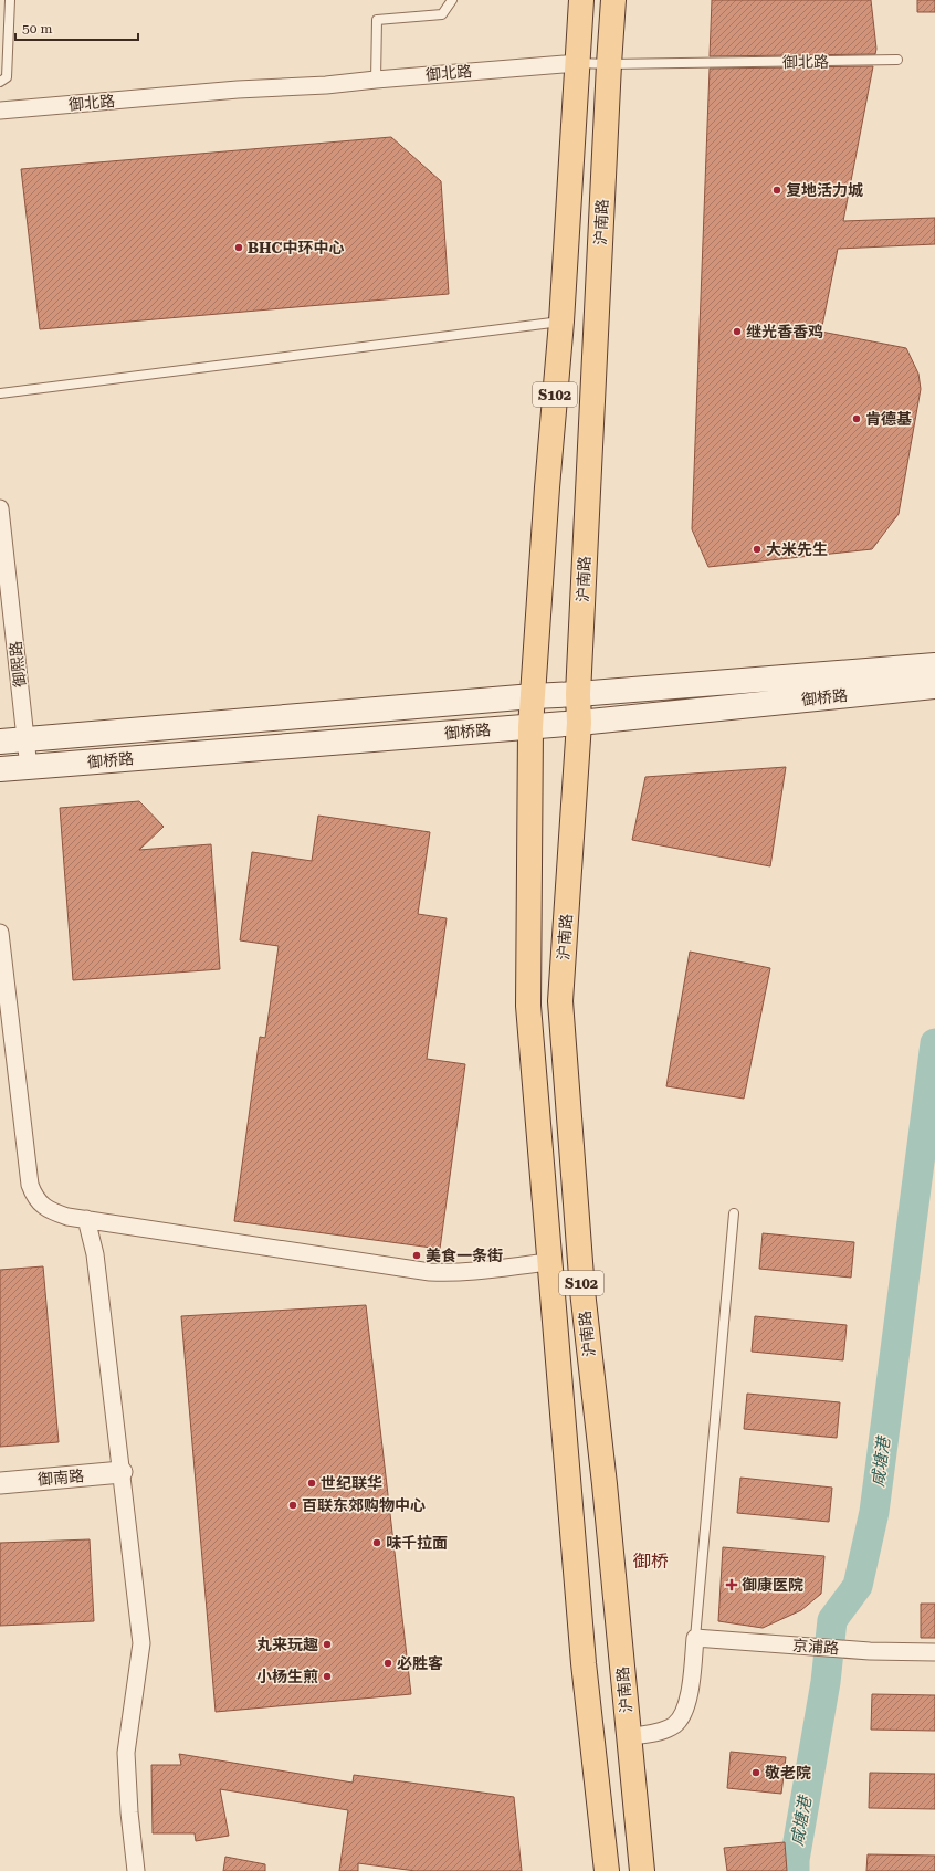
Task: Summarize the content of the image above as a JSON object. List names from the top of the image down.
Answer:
{
  "streets": {
    "main road": ["沪南路", "S102", "御桥路"],
    "street": [
      "御北路",
      "御熙路",
      "御南路",
      "京浦路"
    ]
  },
  "crossings": [
    ["御北路", "沪南路"],
    ["沪南路", "御桥路"],
    ["御熙路", "御桥路"]
  ],
  "districts": ["御桥"],
  "water": ["咸塘港"],
  "places": {
    "other": [
      "复地活力城",
      "BHC中环中心",
      "继光香香鸡",
      "肯德基",
      "大米先生",
      "美食一条街",
      "世纪联华",
      "百联东郊购物中心",
      "味千拉面",
      "丸来玩趣",
      "必胜客",
      "小杨生煎",
      "敬老院"
    ],
    "health": ["御康医院"]
  },
  "scale_bar": "50 m"
}
